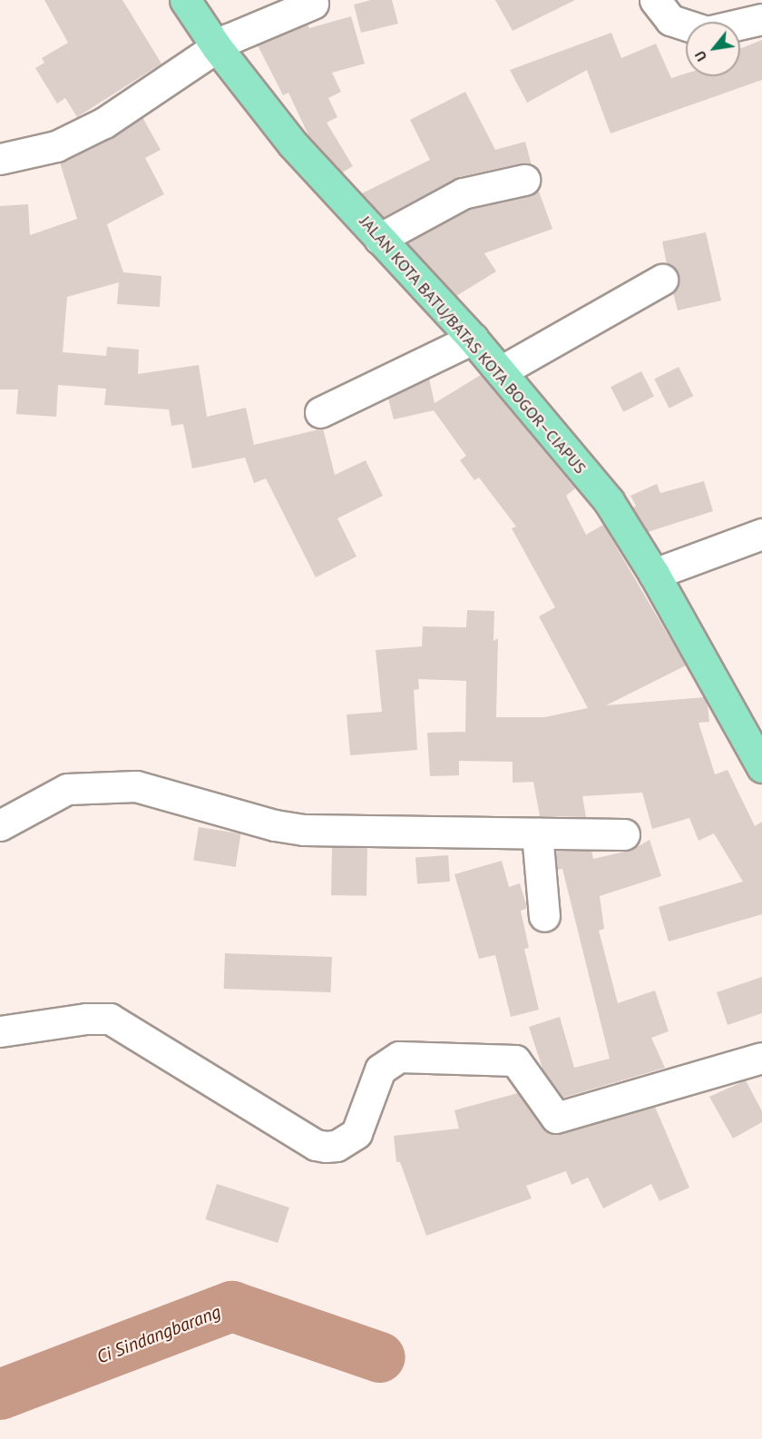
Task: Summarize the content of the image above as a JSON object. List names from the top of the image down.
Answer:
{
  "streets": {
    "main road": ["JALAN KOTA BATU/BATAS KOTA BOGOR–CIAPUS"]
  },
  "water": ["Ci Sindangbarang"],
  "north": "bottom left"
}
